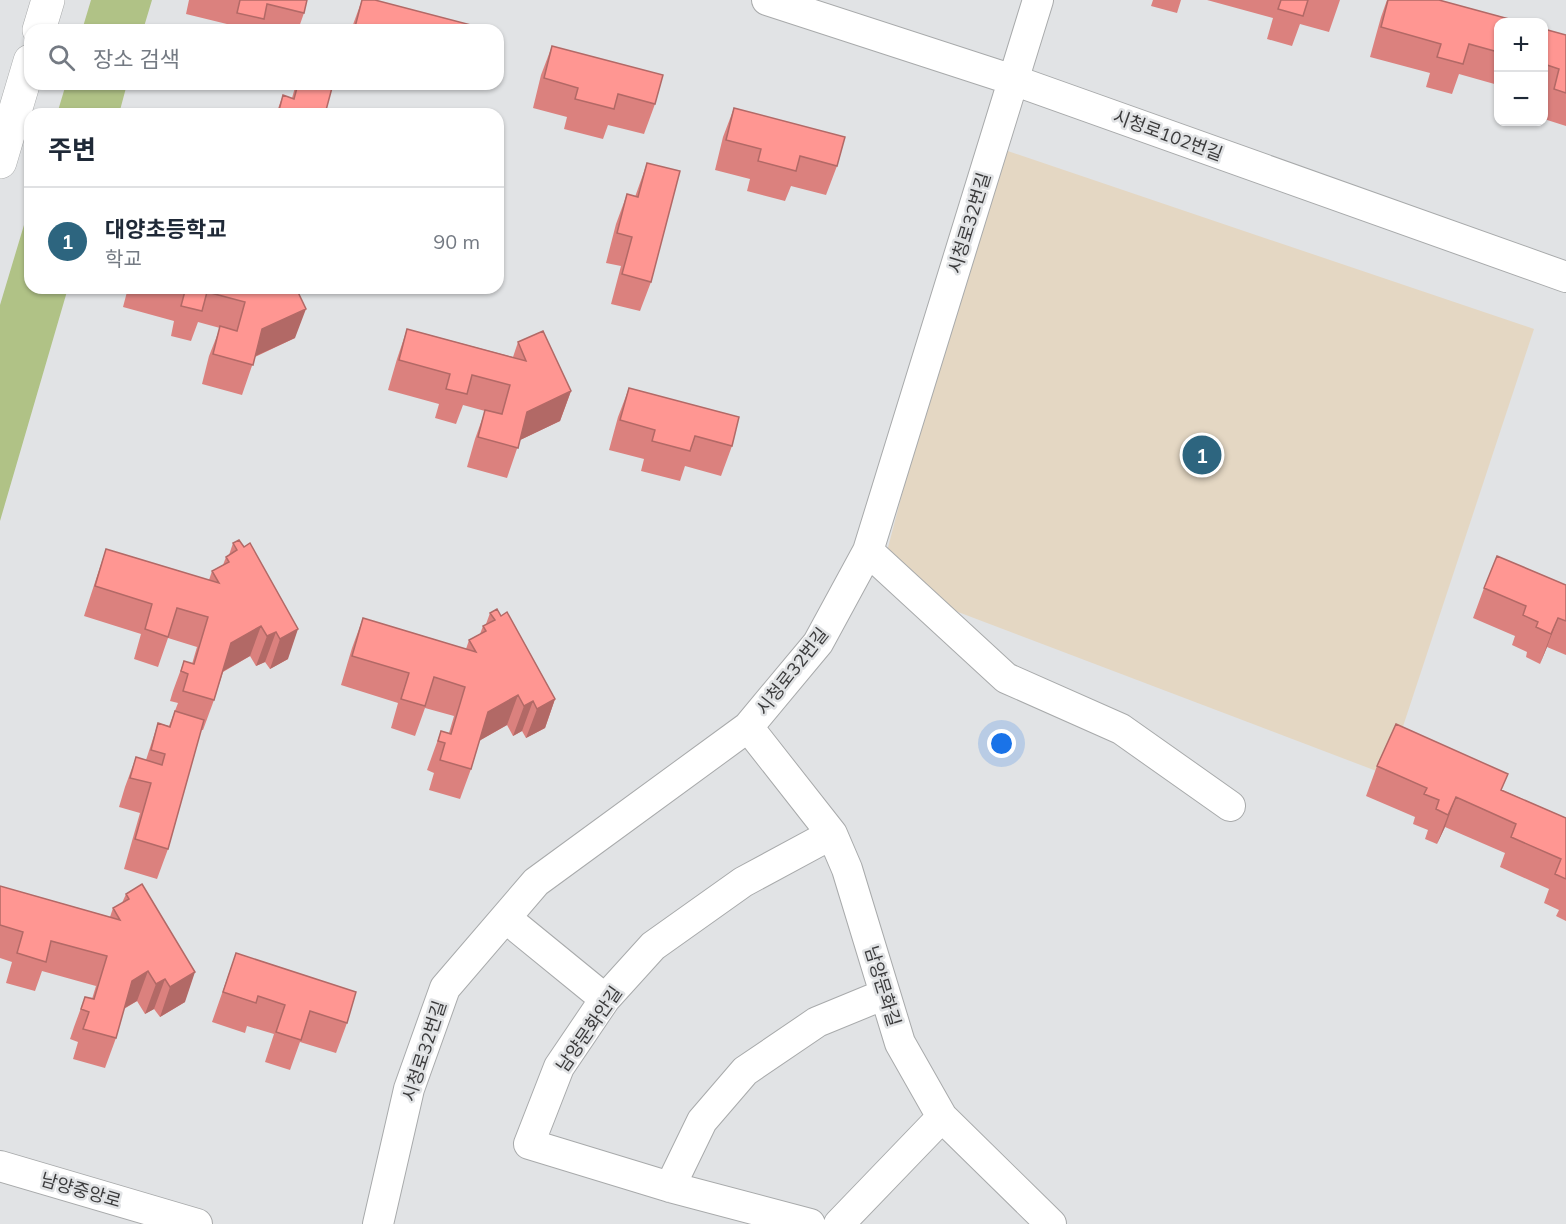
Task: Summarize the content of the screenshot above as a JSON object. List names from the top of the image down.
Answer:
{
  "streets": {
    "street": [
      "시청로102번길",
      "시청로32번길",
      "남양문화길",
      "남양문화안길",
      "남양중앙로"
    ]
  },
  "crossings": [
    ["시청로102번길", "시청로32번길"],
    ["시청로32번길", "남양문화길"],
    ["남양문화길", "남양문화안길"]
  ],
  "page": {
    "map_buttons": ["+", "−"],
    "search": "장소 검색",
    "heading": "주변",
    "list": [
      {
        "mark": "1",
        "name": "대양초등학교",
        "note": "학교",
        "value": "90 m"
      }
    ],
    "pins": "1"
  }
}
